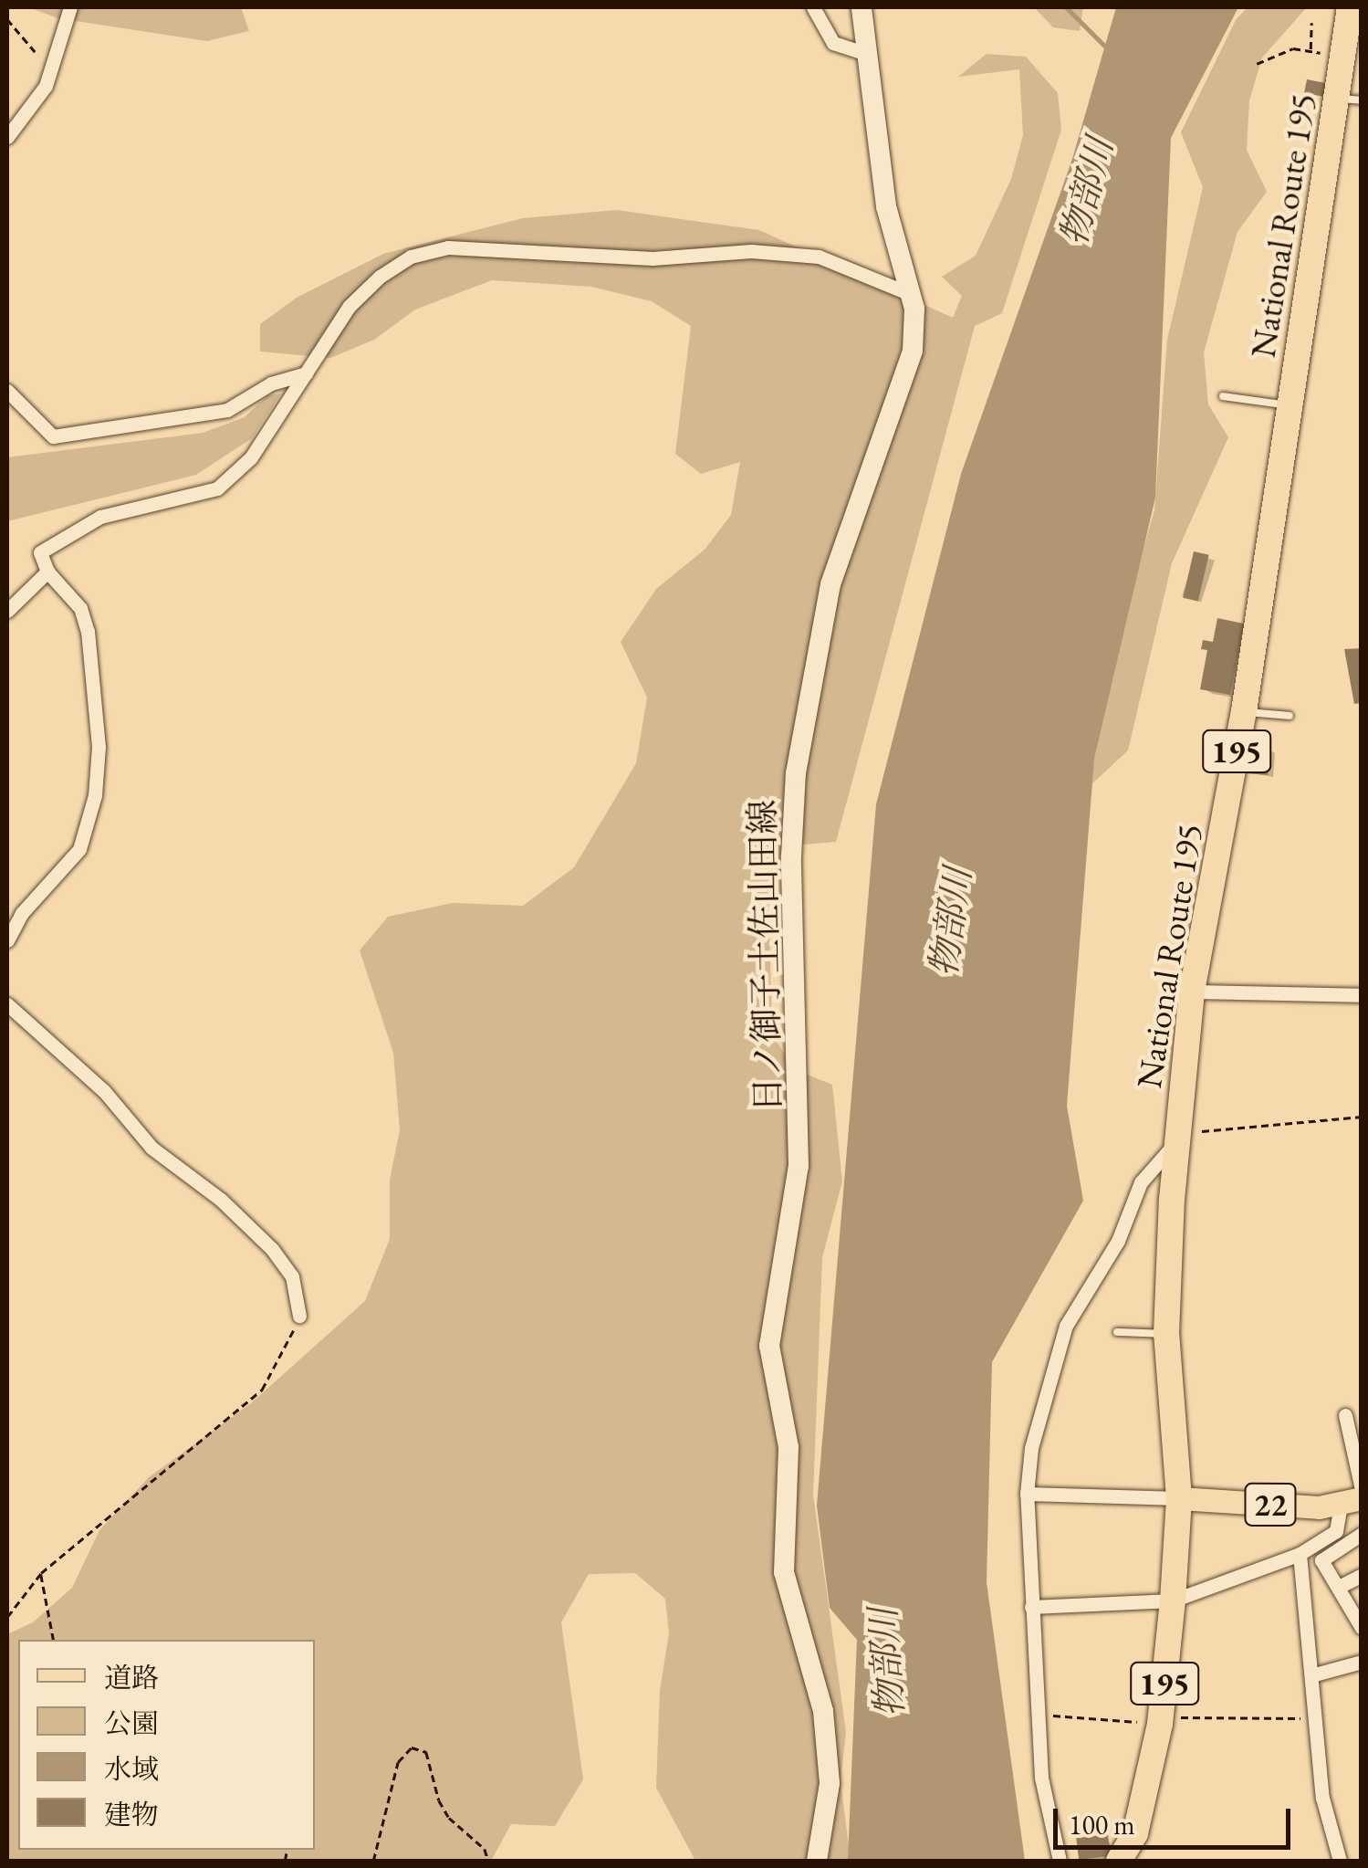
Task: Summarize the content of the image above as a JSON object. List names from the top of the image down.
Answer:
{
  "streets": {
    "highway": ["National Route 195", "195"],
    "main road": ["日ノ御子土佐山田線", "22"]
  },
  "crossings": [
    ["National Route 195", "22"]
  ],
  "water": ["物部川"],
  "legend": [
    "道路",
    "公園",
    "水域",
    "建物"
  ],
  "scale_bar": "100 m"
}
